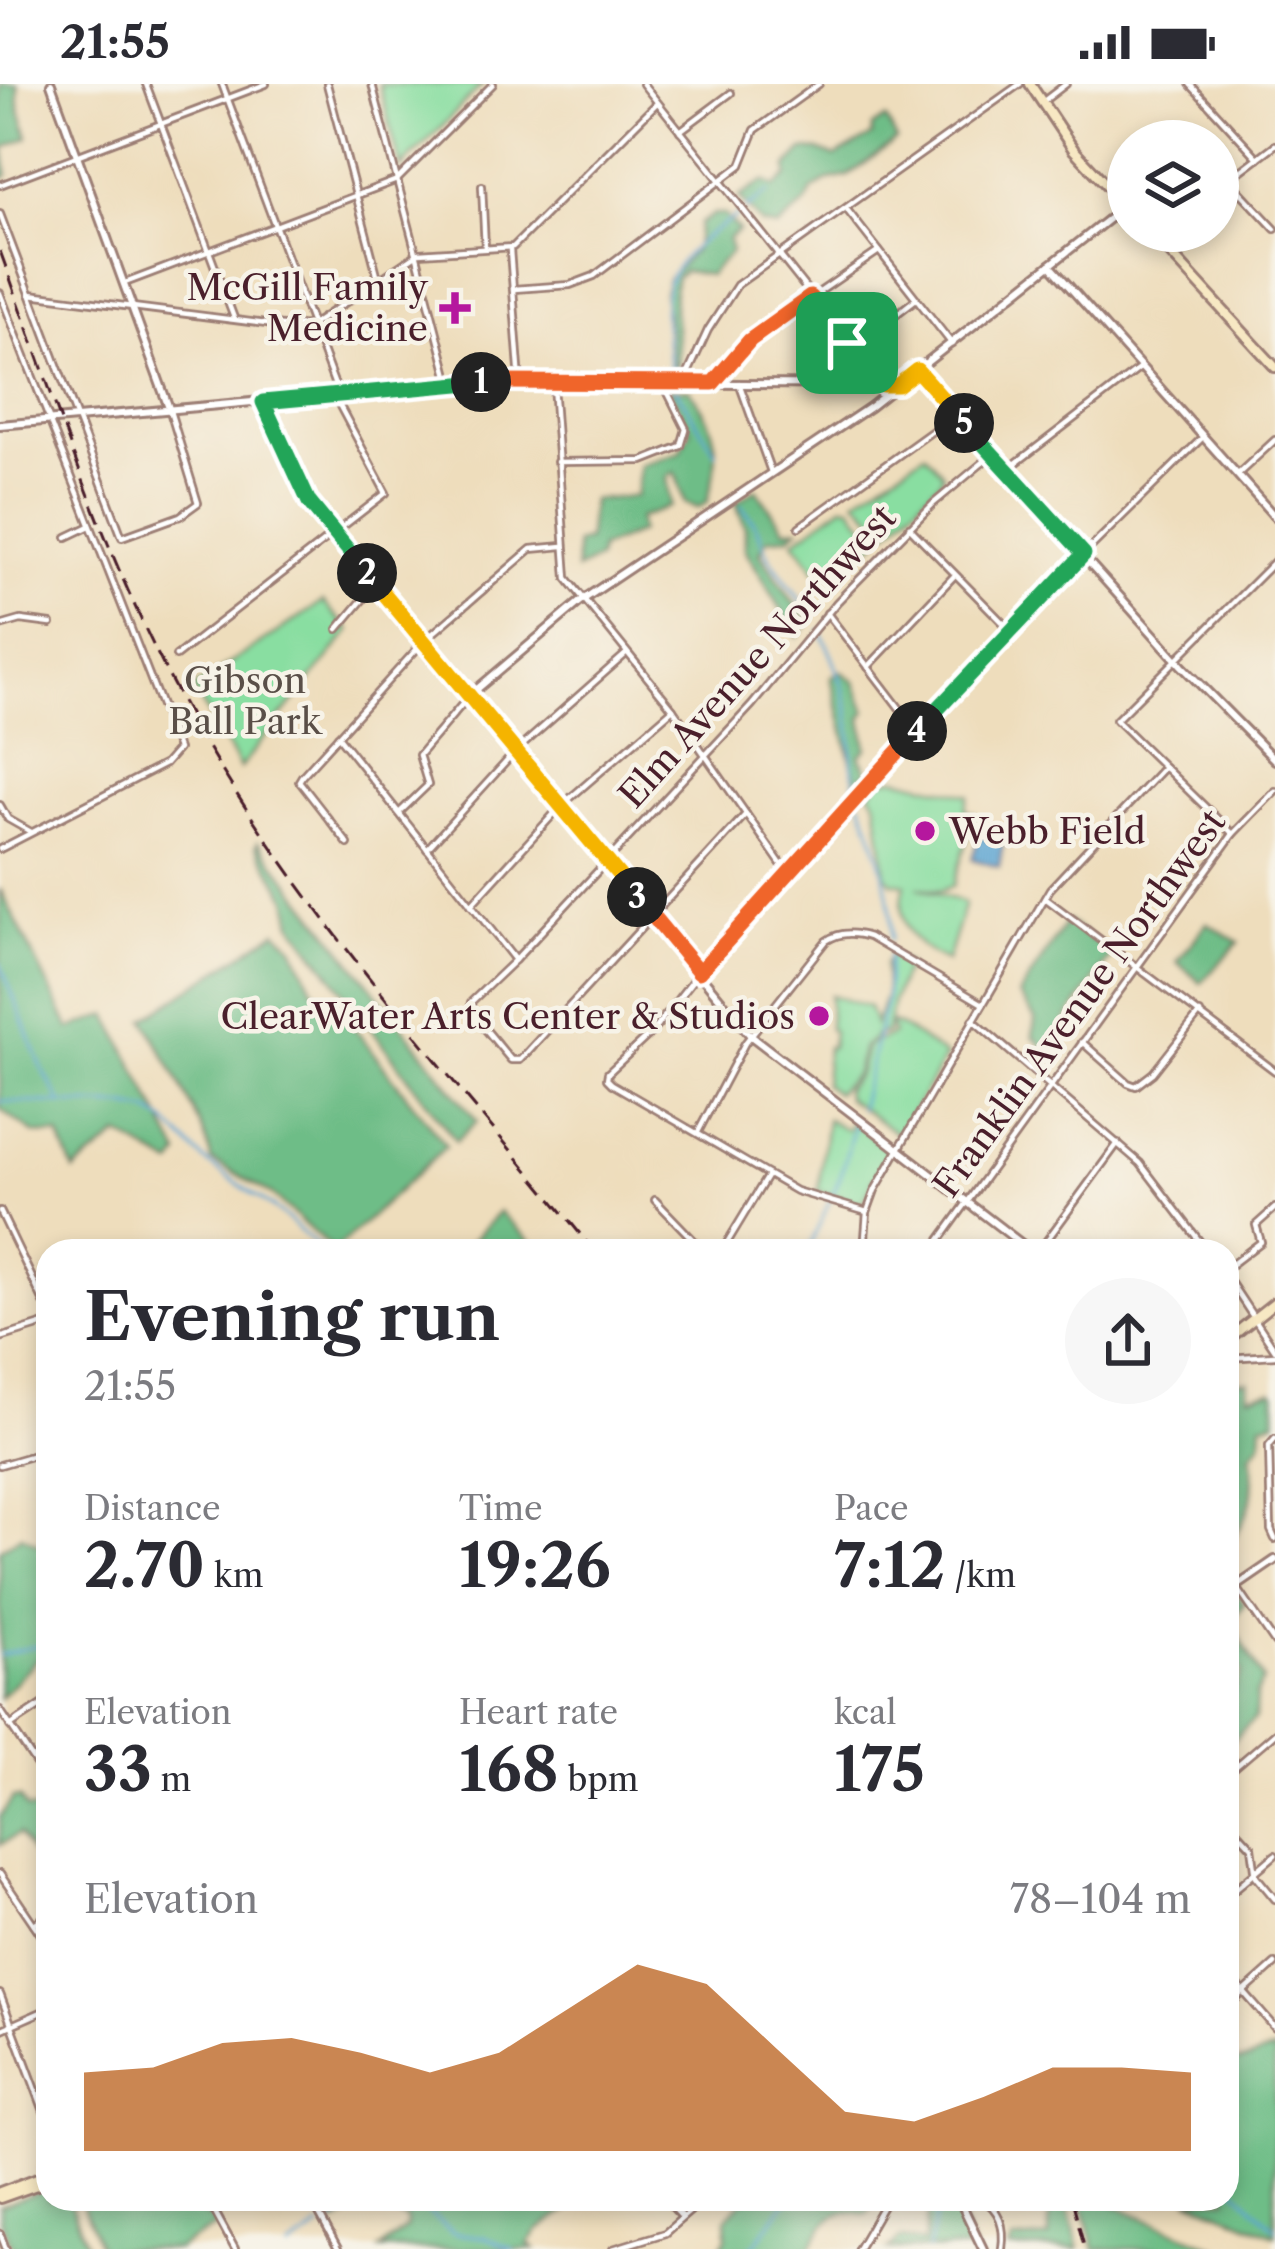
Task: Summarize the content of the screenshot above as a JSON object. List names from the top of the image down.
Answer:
{
  "streets": {
    "street": ["Elm Avenue Northwest", "Franklin Avenue Northwest"]
  },
  "parks": ["Gibson Ball Park"],
  "places": {
    "health": ["McGill Family Medicine"],
    "other": ["Webb Field", "ClearWater Arts Center & Studios"]
  },
  "page": {
    "status": "21:55",
    "pins": [
      "1",
      "5",
      "2",
      "4",
      "3"
    ],
    "heading": ["Evening run", "21:55"],
    "stats": [
      ["Distance", "2.70 km"],
      ["Time", "19:26"],
      ["Pace", "7:12 /km"],
      ["Elevation", "33 m"],
      ["Heart rate", "168 bpm"],
      ["kcal", "175"]
    ],
    "chart": ["Elevation", "78–104 m"]
  }
}
